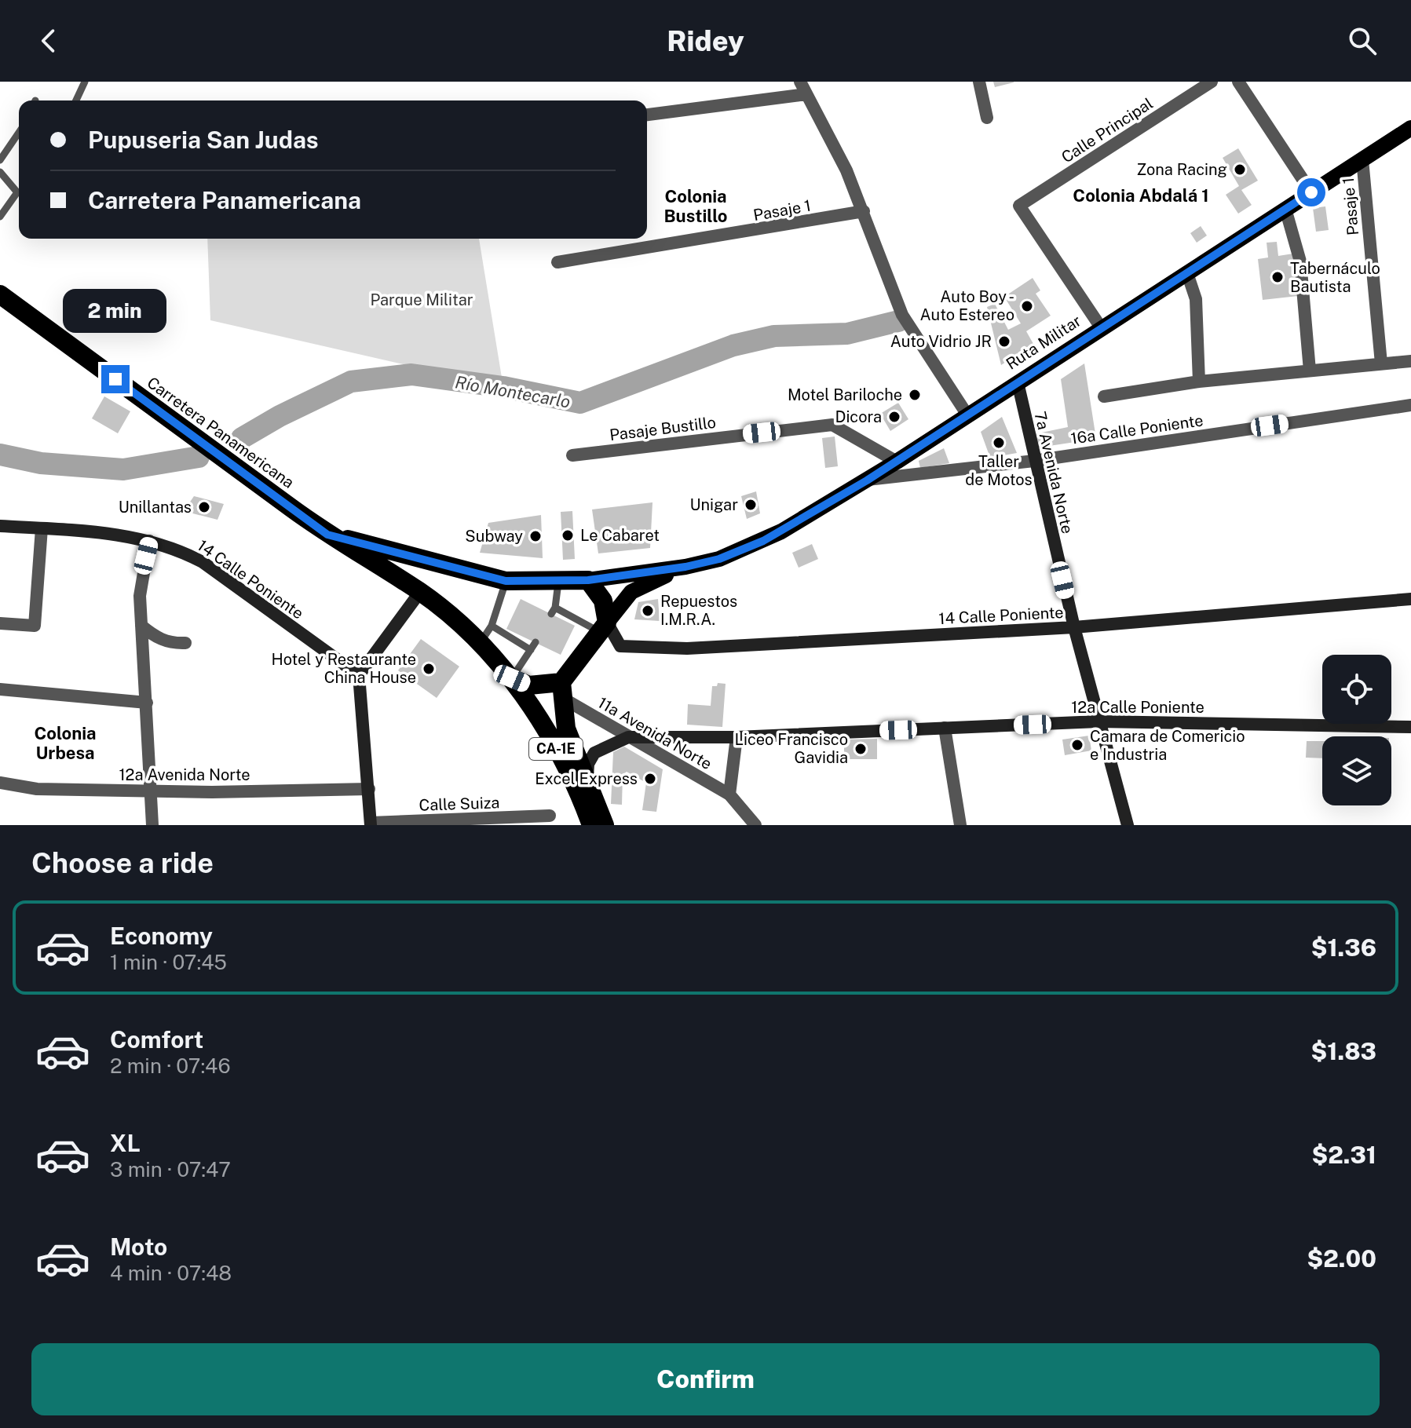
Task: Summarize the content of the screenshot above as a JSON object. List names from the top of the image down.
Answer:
{
  "streets": {
    "highway": ["Carretera Panamericana", "CA-1E"],
    "main road": ["Ruta Militar"],
    "street": [
      "Calle Principal",
      "Pasaje 1",
      "Pasaje Bustillo",
      "16a Calle Poniente",
      "7a Avenida Norte",
      "14 Calle Poniente",
      "12a Calle Poniente",
      "11a Avenida Norte",
      "12a Avenida Norte",
      "Calle Suiza"
    ]
  },
  "crossings": [
    ["Calle Principal", "Ruta Militar"],
    ["Pasaje 1", "Ruta Militar"],
    ["Ruta Militar", "Pasaje Bustillo"],
    ["Ruta Militar", "16a Calle Poniente"],
    ["Ruta Militar", "Carretera Panamericana"],
    ["Ruta Militar", "7a Avenida Norte"],
    ["Ruta Militar", "14 Calle Poniente"],
    ["16a Calle Poniente", "7a Avenida Norte"],
    ["Carretera Panamericana", "CA-1E"],
    ["7a Avenida Norte", "14 Calle Poniente"],
    ["7a Avenida Norte", "12a Calle Poniente"],
    ["12a Calle Poniente", "11a Avenida Norte"],
    ["12a Calle Poniente", "CA-1E"],
    ["11a Avenida Norte", "CA-1E"]
  ],
  "districts": ["Colonia Abdalá 1", "Colonia Bustillo", "Colonia Urbesa"],
  "water": ["Río Montecarlo"],
  "parks": ["Parque Militar"],
  "places": [
    "Zona Racing",
    "Tabernáculo Bautista",
    "Auto Boy - Auto Estereo",
    "Auto Vidrio JR",
    "Motel Bariloche",
    "Dicora",
    "Taller de Motos",
    "Unigar",
    "Unillantas",
    "Le Cabaret",
    "Subway",
    "Repuestos I.M.R.A.",
    "Hotel y Restaurante China House",
    "Camara de Comericio e Industria",
    "Liceo Francisco Gavidia",
    "Excel Express"
  ],
  "page": {
    "header": "Ridey",
    "banner": ["Pupuseria San Judas", "Carretera Panamericana"],
    "bubble": "2 min",
    "heading": "Choose a ride",
    "list": [
      {
        "name": "Economy",
        "note": "1 min · 07:45",
        "value": "$1.36"
      },
      {
        "name": "Comfort",
        "note": "2 min · 07:46",
        "value": "$1.83"
      },
      {
        "name": "XL",
        "note": "3 min · 07:47",
        "value": "$2.31"
      },
      {
        "name": "Moto",
        "note": "4 min · 07:48",
        "value": "$2.00"
      }
    ],
    "buttons": "Confirm"
  }
}
